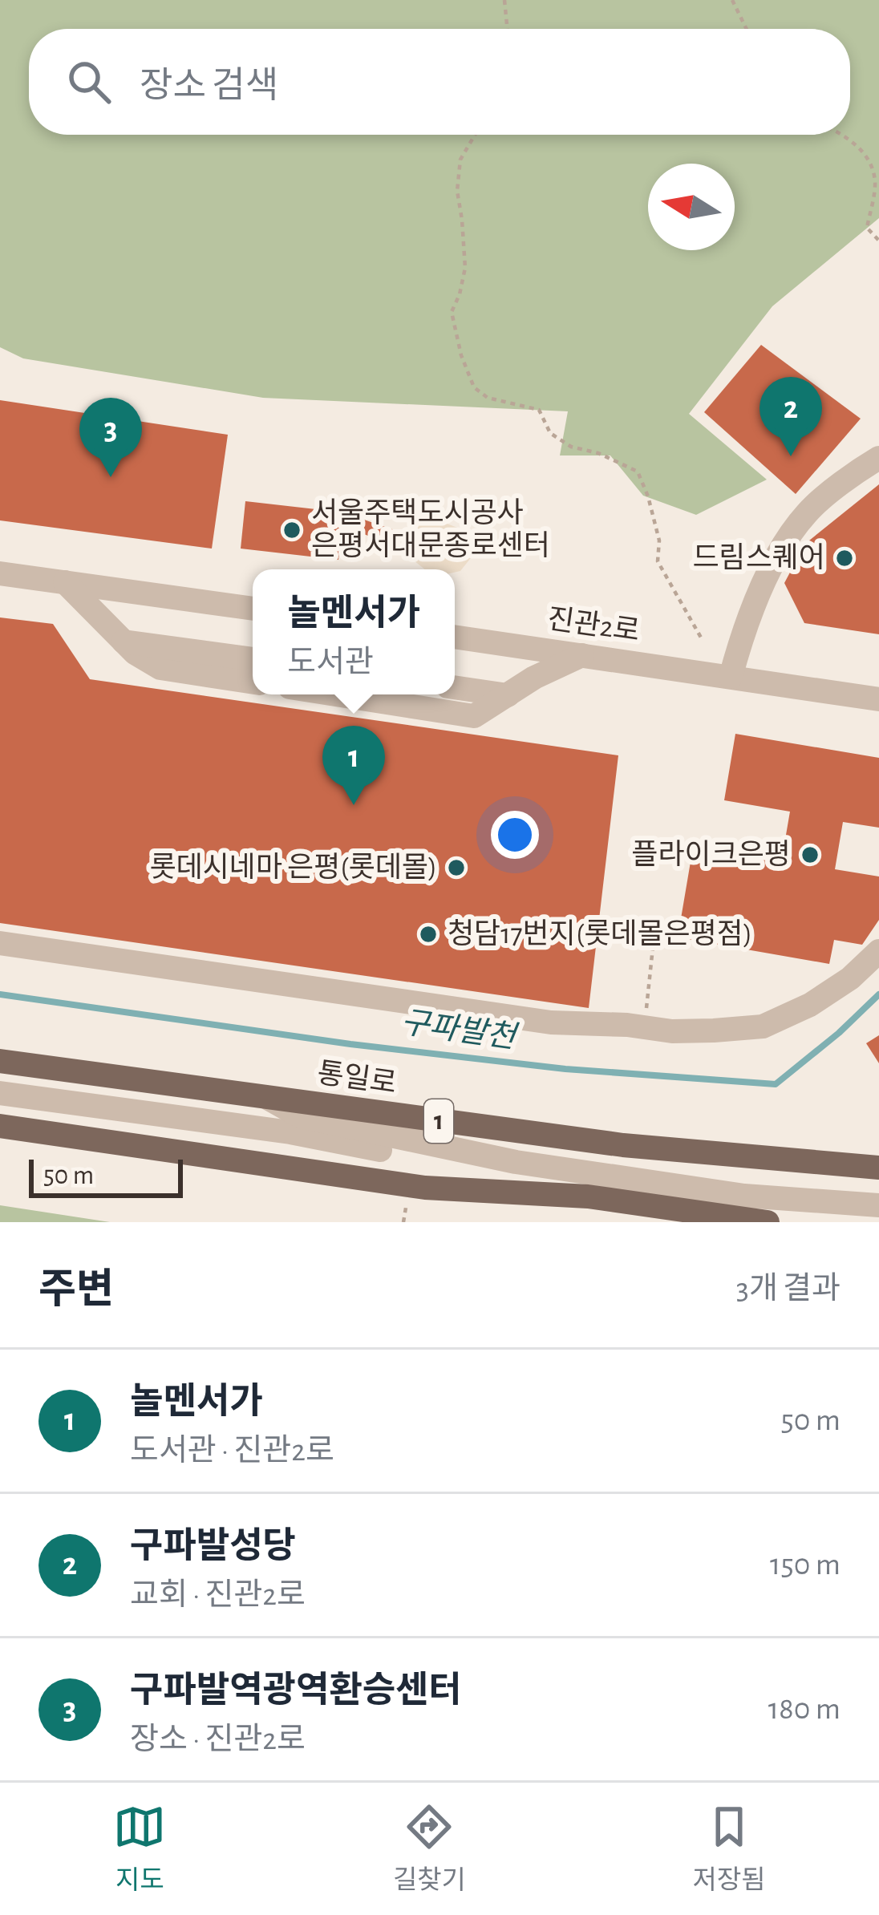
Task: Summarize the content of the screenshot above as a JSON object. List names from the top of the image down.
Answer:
{
  "streets": {
    "main road": ["통일로", "1"],
    "street": ["진관2로"]
  },
  "water": ["구파발천"],
  "places": [
    "서울주택도시공사 은평서대문종로센터",
    "드림스퀘어",
    "플라이크은평",
    "롯데시네마 은평(롯데몰)",
    "청담17번지(롯데몰은평점)"
  ],
  "scale_bar": "50 m",
  "north": "left",
  "page": {
    "search": "장소 검색",
    "pins": ["2", "3", "1"],
    "popup": ["놀멘서가", "도서관"],
    "scale": "50 m",
    "heading": ["주변", "3개 결과"],
    "list": [
      {
        "mark": "1",
        "name": "놀멘서가",
        "note": "도서관 · 진관2로",
        "value": "50 m"
      },
      {
        "mark": "2",
        "name": "구파발성당",
        "note": "교회 · 진관2로",
        "value": "150 m"
      },
      {
        "mark": "3",
        "name": "구파발역광역환승센터",
        "note": "장소 · 진관2로",
        "value": "180 m"
      }
    ],
    "nav": ["지도", "길찾기", "저장됨"]
  }
}
